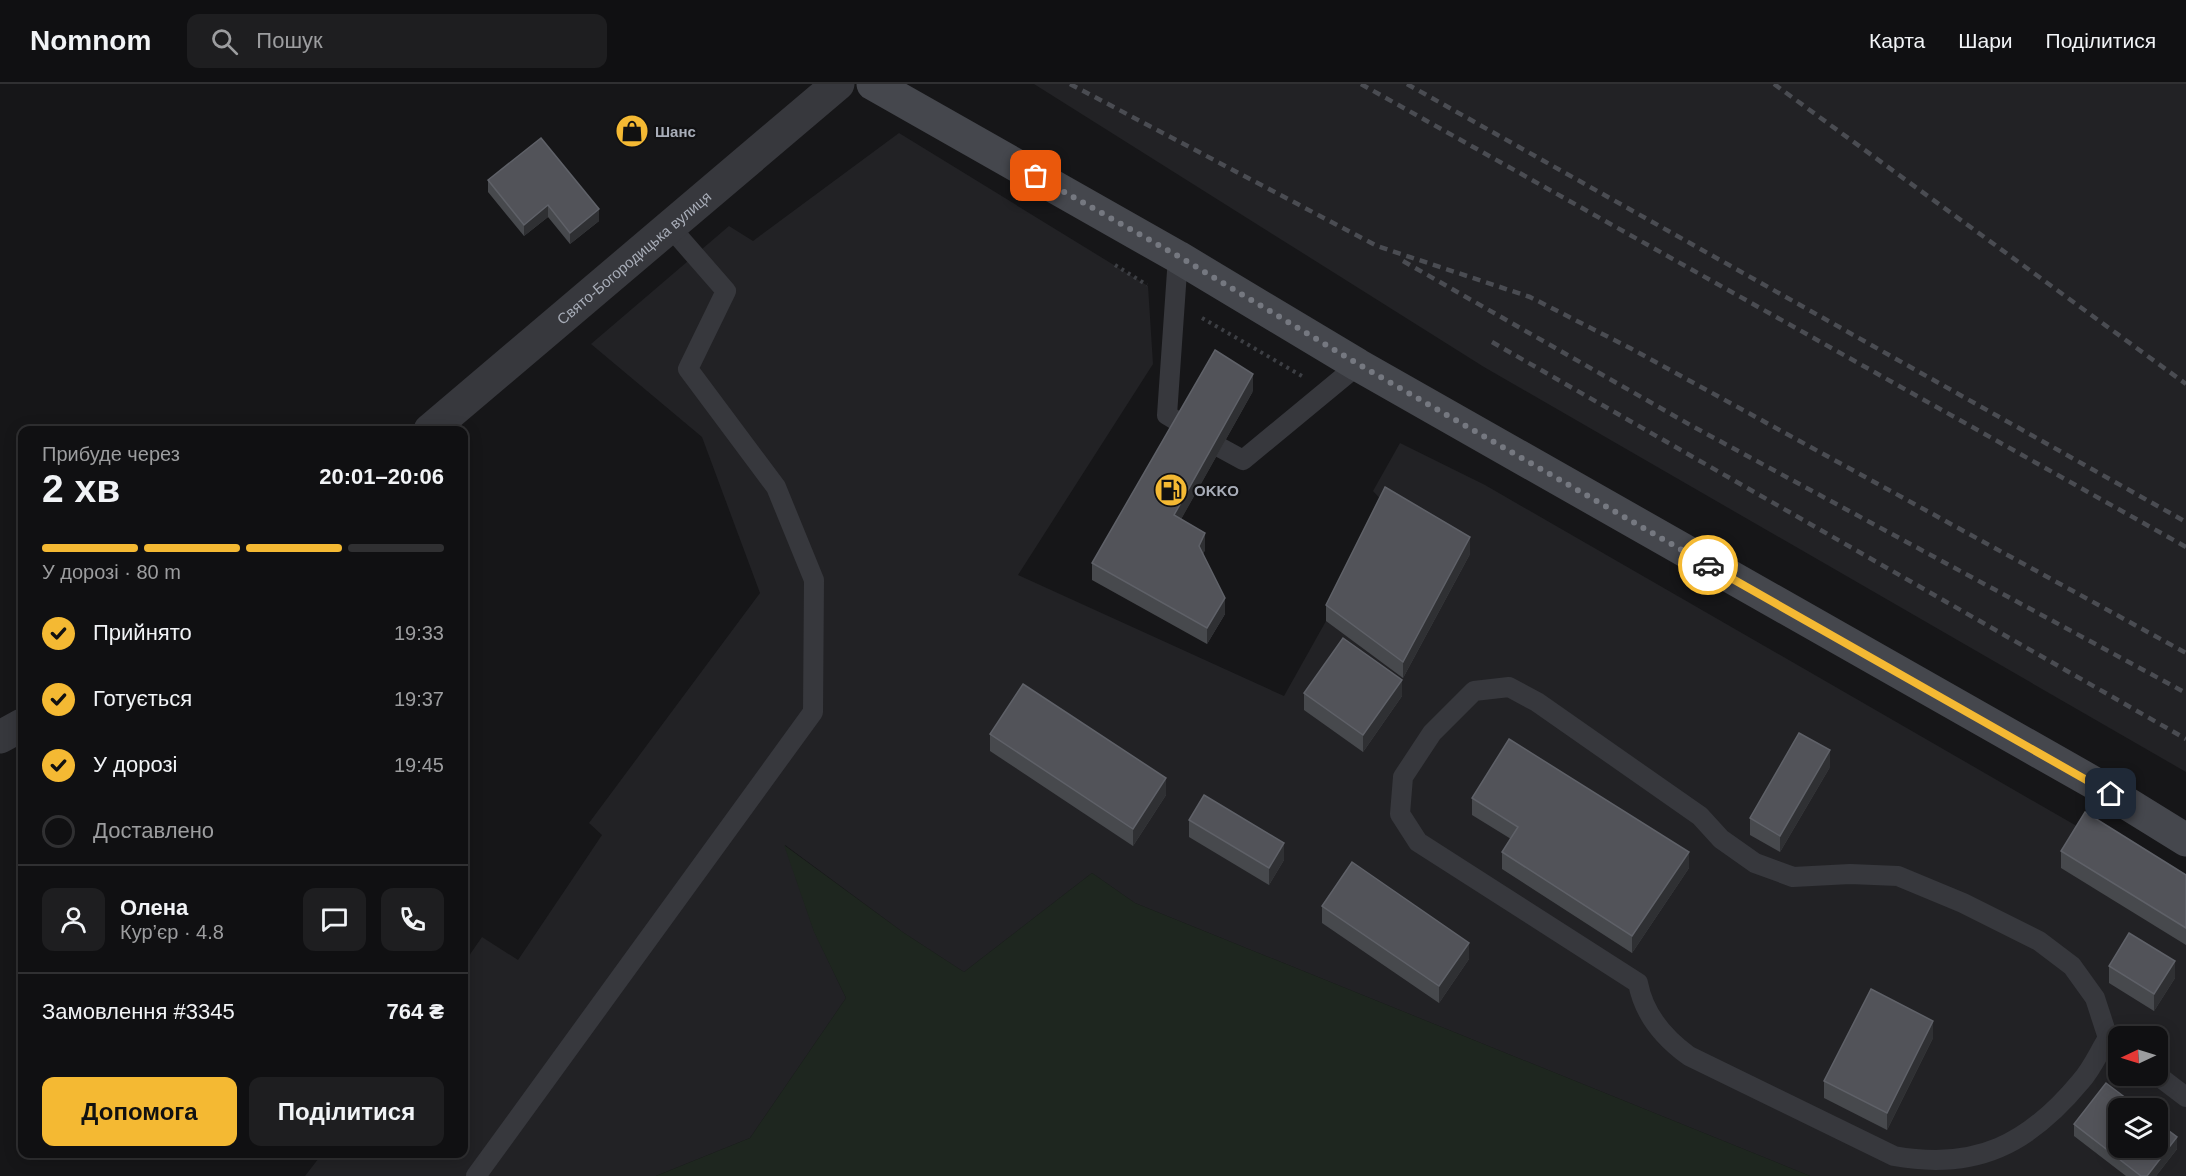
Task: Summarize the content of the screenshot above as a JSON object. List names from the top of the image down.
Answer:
{
  "streets": {
    "street": ["Свято-Богородицька вулиця"]
  },
  "places": {
    "shop": ["Шанс"],
    "fuel station": ["OKKO"]
  },
  "north": "left",
  "page": {
    "header": "Nomnom",
    "search": "Пошук",
    "nav": ["Карта", "Шари", "Поділитися"],
    "heading": ["2 хв", "Прибуде через", "20:01–20:06"],
    "panel": [
      "Олена",
      "Кур’єр · 4.8",
      "Замовлення #3345",
      "764 ₴"
    ],
    "bar": "У дорозі · 80 m",
    "list": [
      ["Прийнято", "19:33"],
      ["Готується", "19:37"],
      ["У дорозі", "19:45"],
      "Доставлено"
    ],
    "buttons": ["Допомога", "Поділитися"]
  }
}
